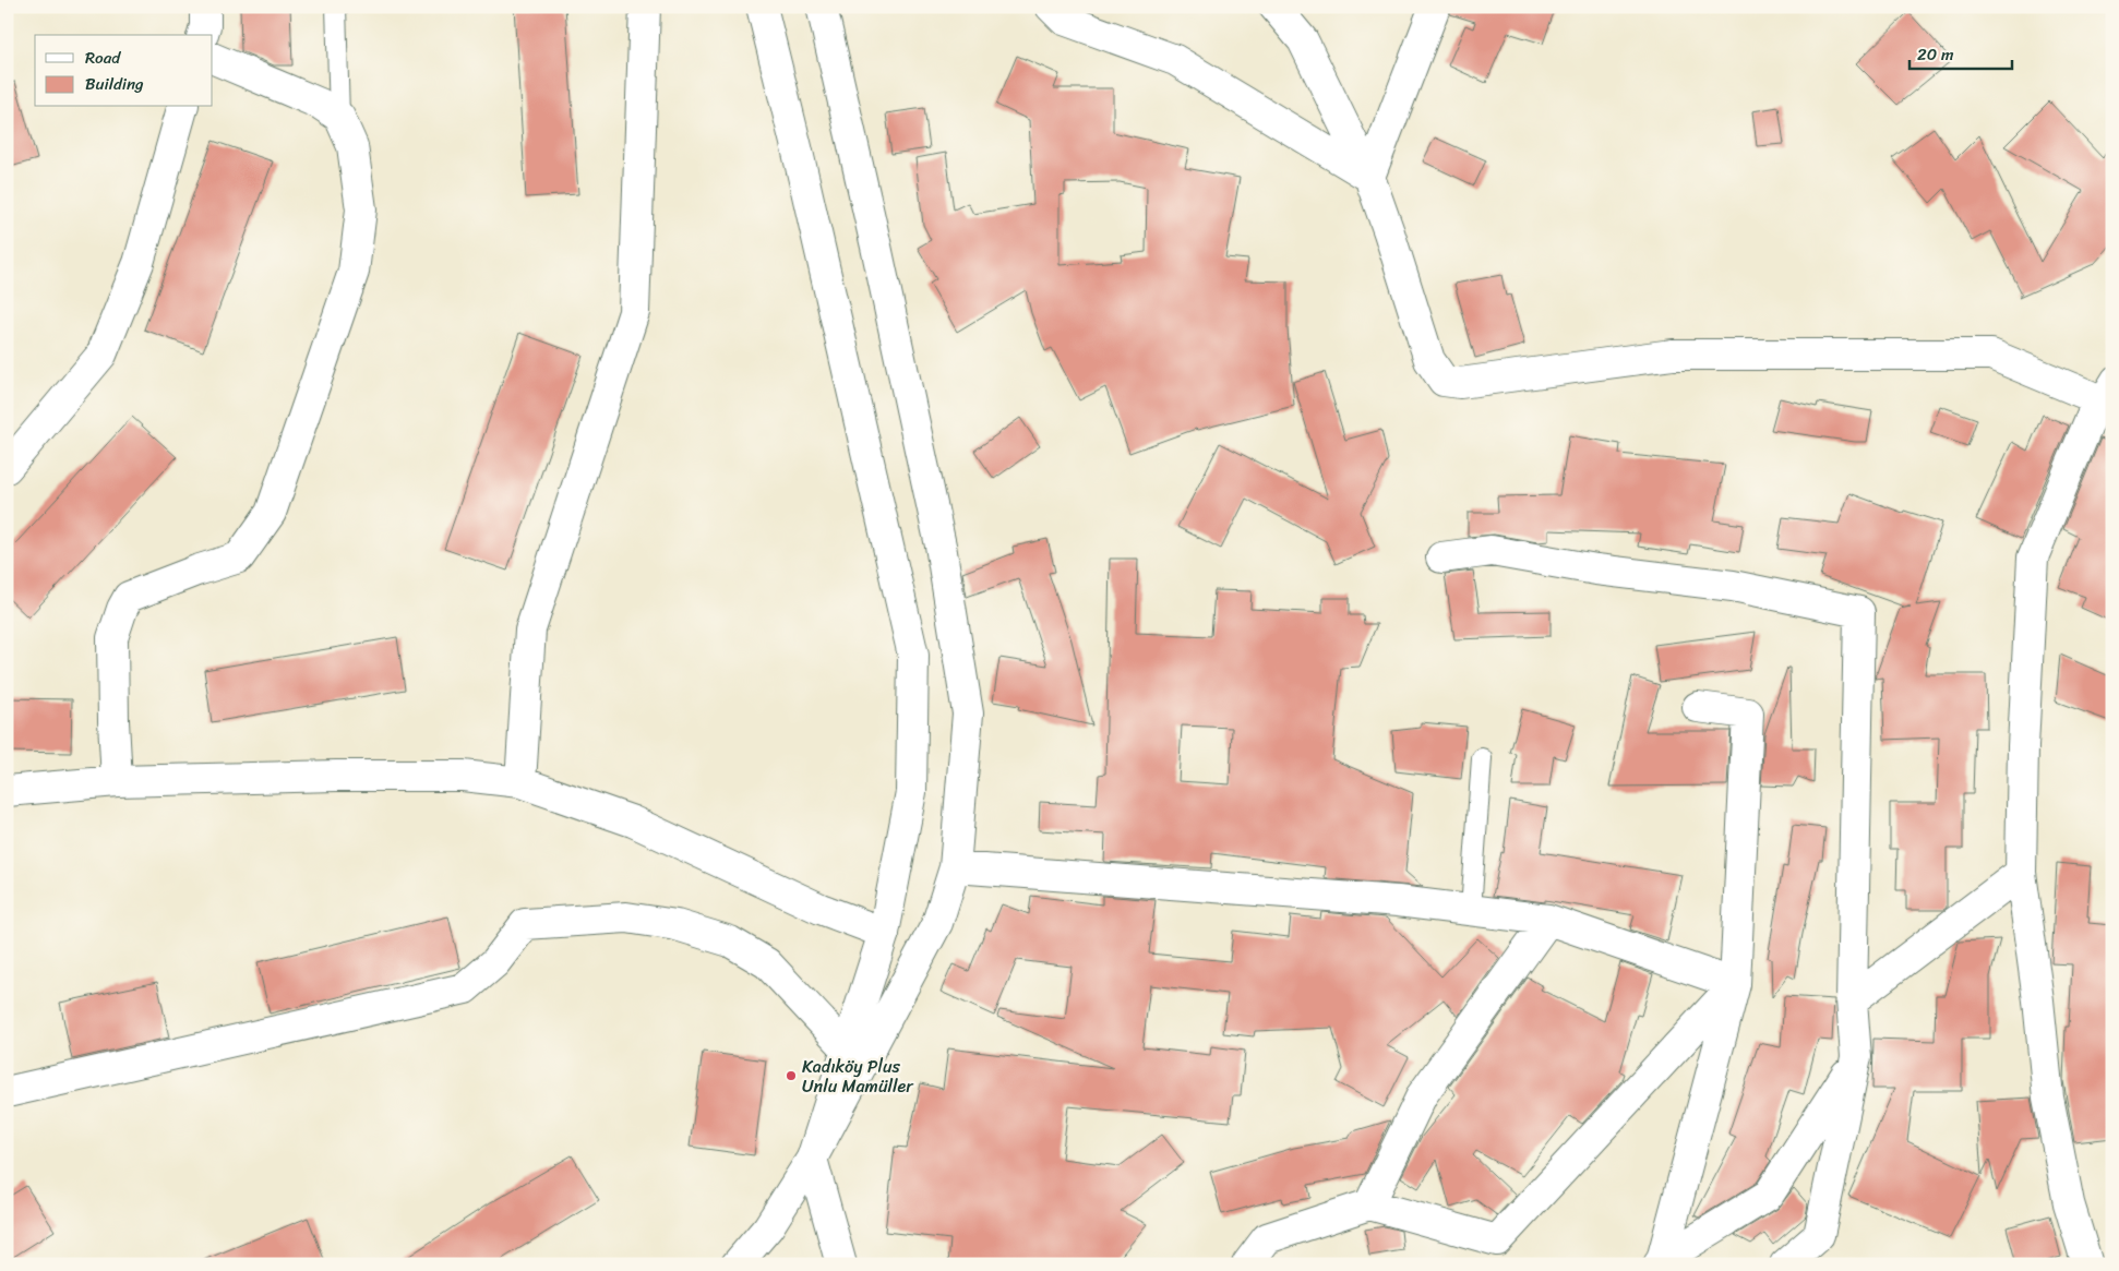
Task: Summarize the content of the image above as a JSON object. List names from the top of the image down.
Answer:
{
  "places": ["Kadıköy Plus Unlu Mamüller"],
  "legend": ["Road", "Building"],
  "scale_bar": "20 m"
}
